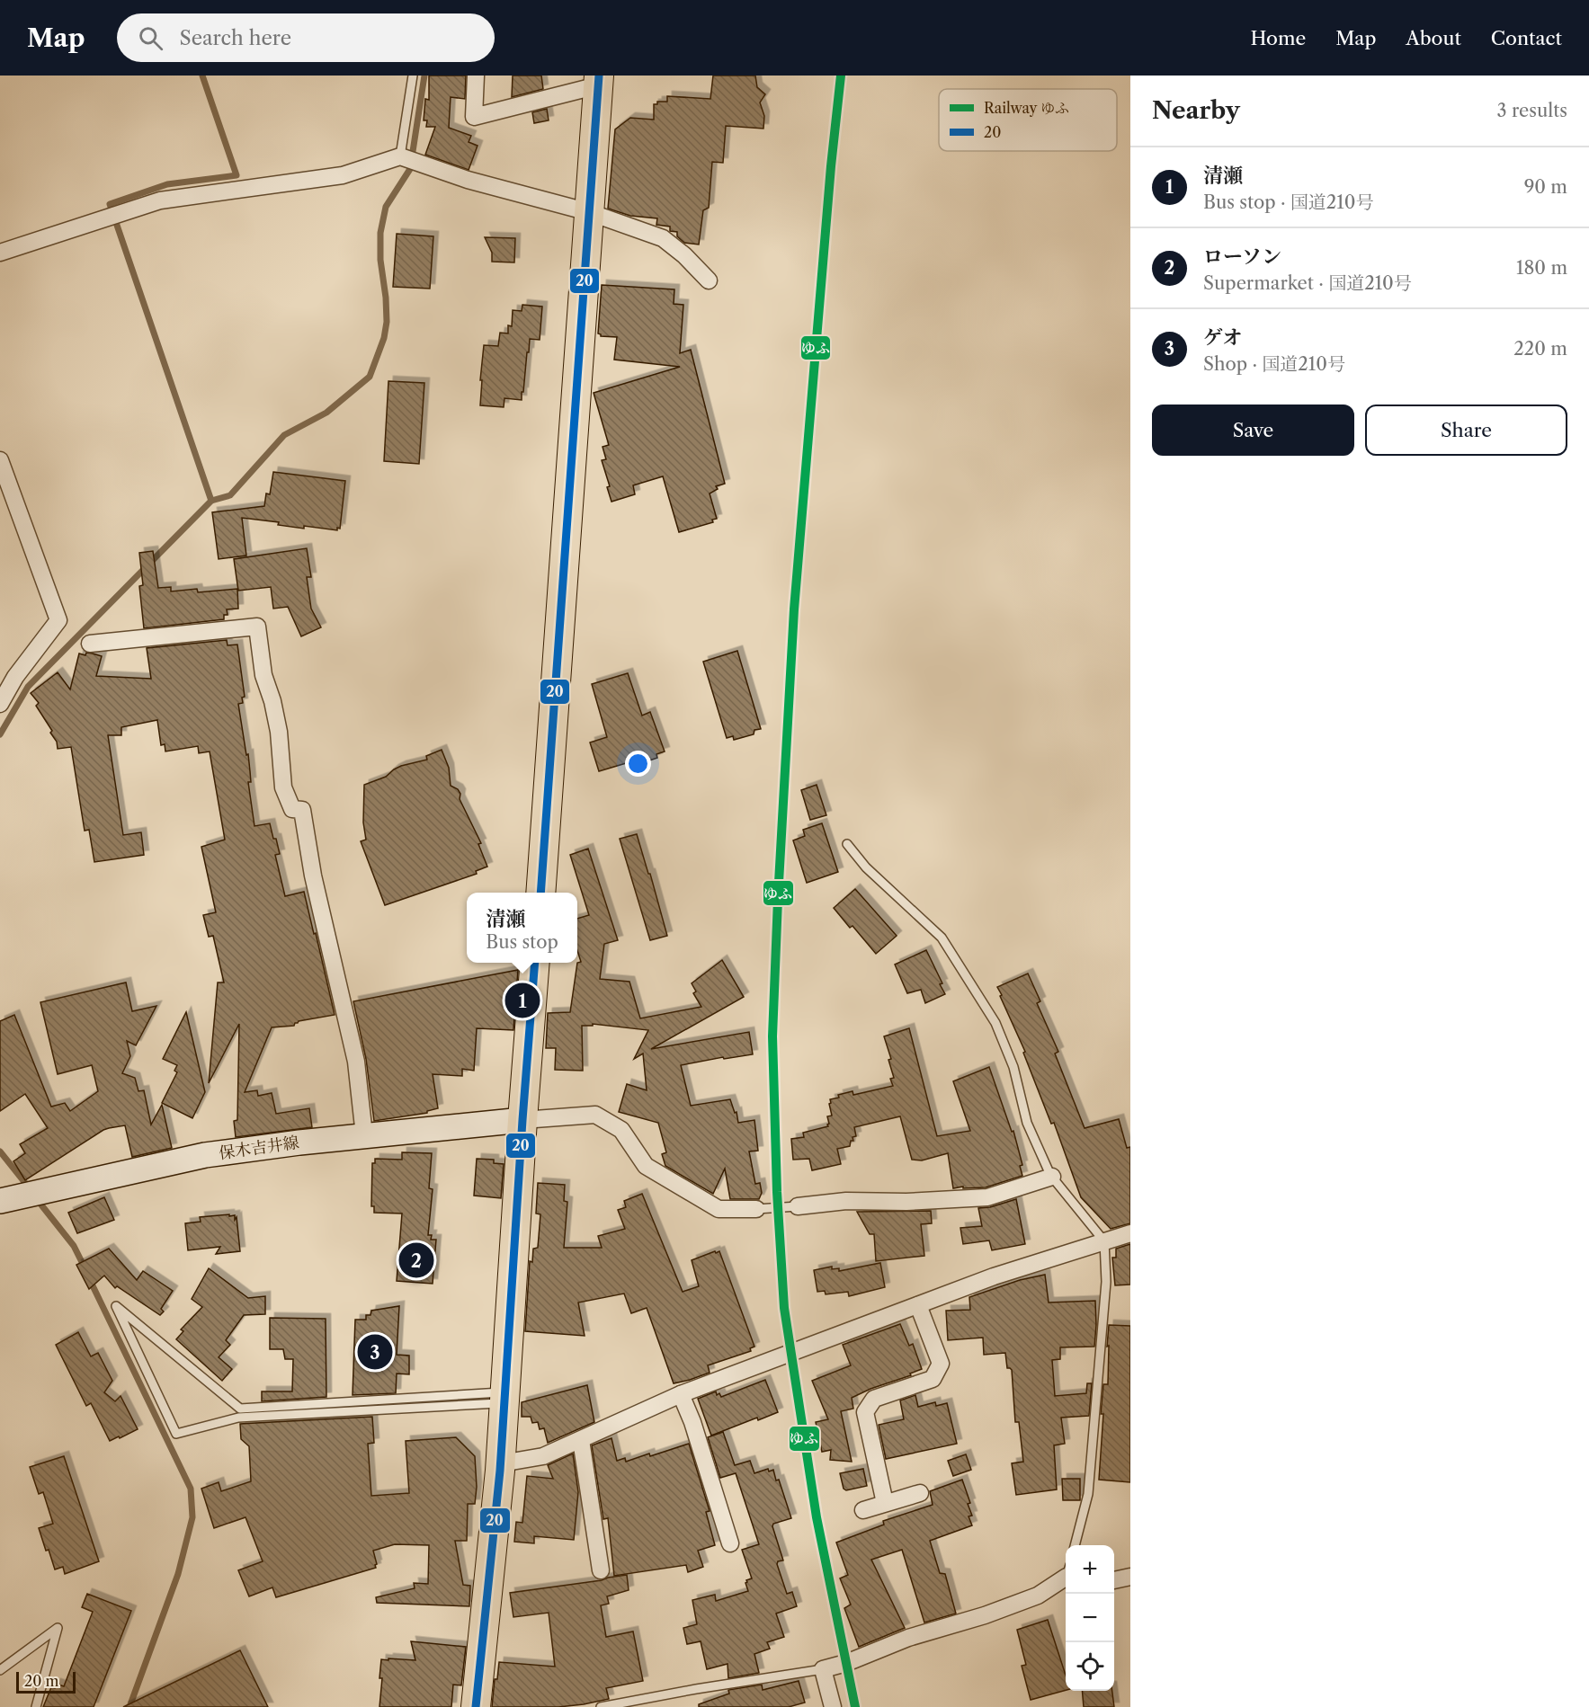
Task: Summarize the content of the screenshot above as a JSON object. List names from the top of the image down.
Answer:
{
  "streets": {
    "main road": ["保木吉井線"]
  },
  "lines": ["rail line ゆふ", "transit line 20"],
  "legend": ["Railway ゆふ", "20"],
  "scale_bar": "20 m",
  "page": {
    "header": "Map",
    "search": "Search here",
    "nav": [
      "Home",
      "Map",
      "About",
      "Contact"
    ],
    "heading": ["Nearby", "3 results"],
    "list": [
      {
        "mark": "1",
        "name": "清瀬",
        "note": "Bus stop · 国道210号",
        "value": "90 m"
      },
      {
        "mark": "2",
        "name": "ローソン",
        "note": "Supermarket · 国道210号",
        "value": "180 m"
      },
      {
        "mark": "3",
        "name": "ゲオ",
        "note": "Shop · 国道210号",
        "value": "220 m"
      }
    ],
    "buttons": ["Save", "Share"],
    "popup": ["清瀬", "Bus stop"],
    "pins": ["1", "2", "3"],
    "map_buttons": ["+", "−"],
    "scale": "20 m"
  }
}
